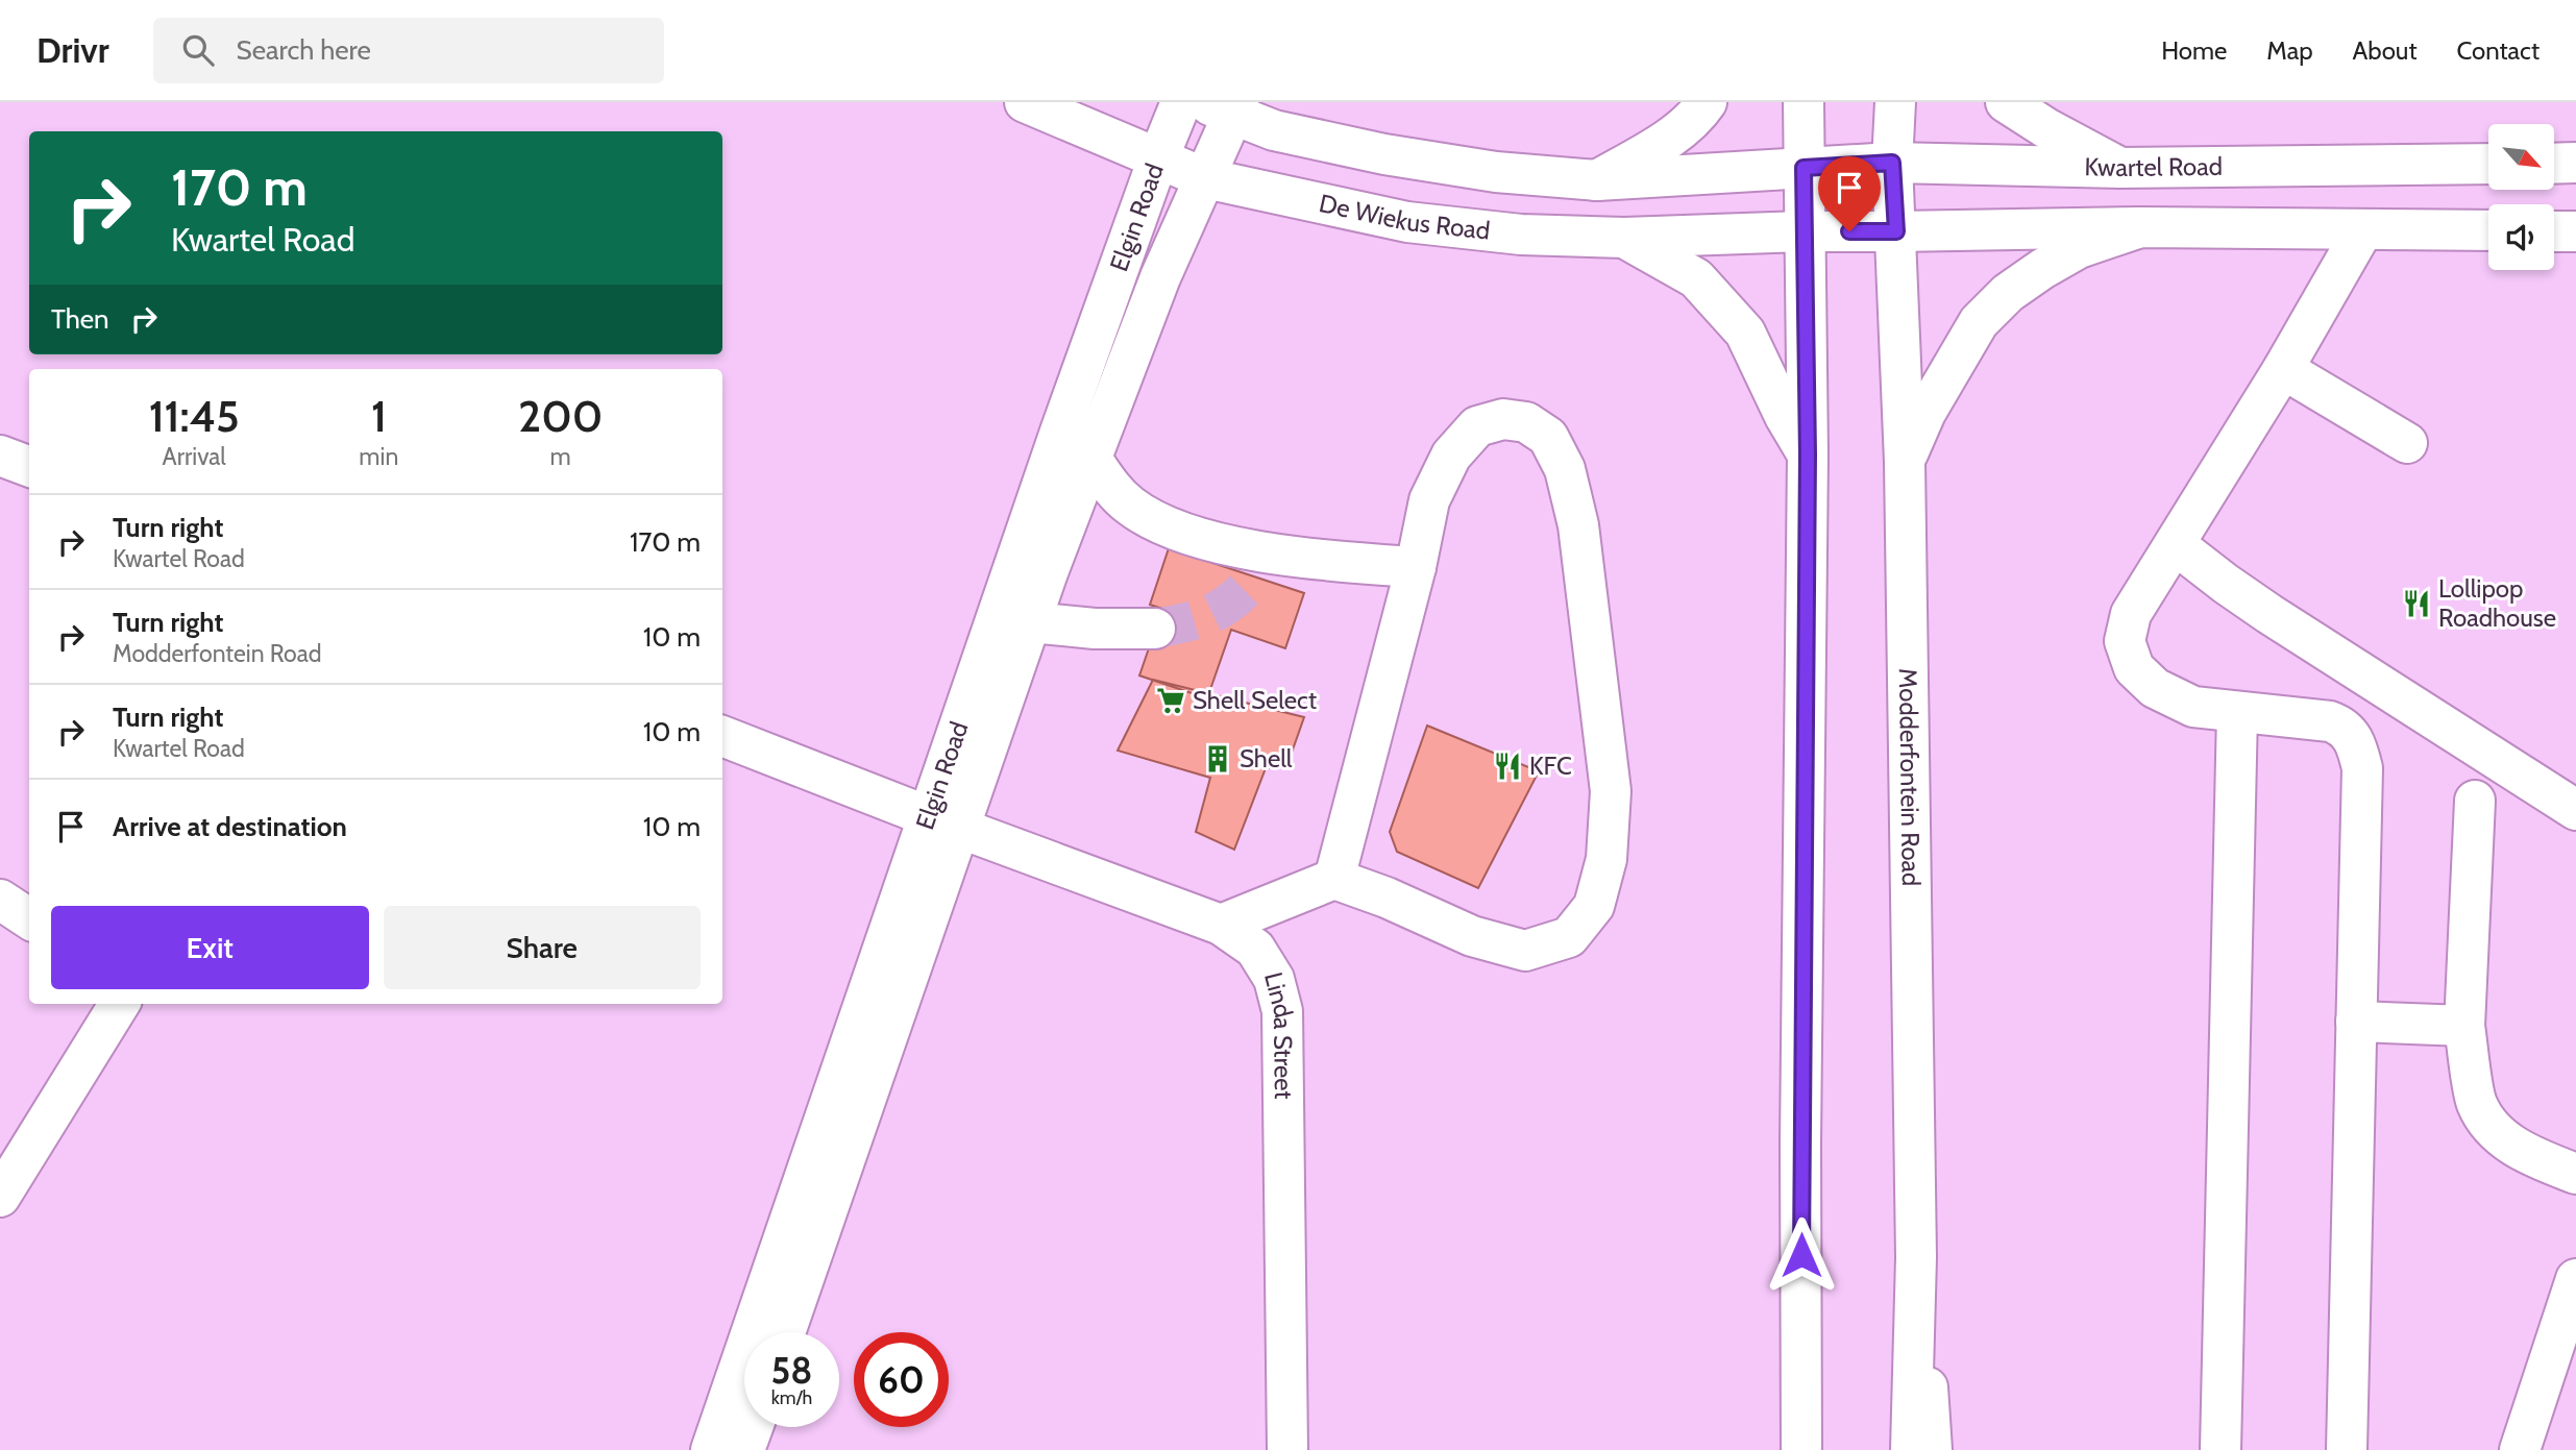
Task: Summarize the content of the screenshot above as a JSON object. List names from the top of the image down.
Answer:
{
  "streets": {
    "street": [
      "Kwartel Road",
      "Elgin Road",
      "De Wiekus Road",
      "Modderfontein Road",
      "Linda Street"
    ]
  },
  "crossings": [
    ["Kwartel Road", "Modderfontein Road"],
    ["Elgin Road", "De Wiekus Road"],
    ["Elgin Road", "Linda Street"]
  ],
  "places": {
    "restaurant": ["Lollipop Roadhouse", "KFC"],
    "supermarket": ["Shell Select"],
    "building": ["Shell"]
  },
  "north": "bottom right",
  "page": {
    "header": "Drivr",
    "search": "Search here",
    "nav": [
      "Home",
      "Map",
      "About",
      "Contact"
    ],
    "turn": ["170 m", "Kwartel Road"],
    "then": "Then",
    "eta": [
      "11:45",
      "Arrival",
      "1",
      "min",
      "200",
      "m"
    ],
    "list": [
      {
        "name": "Turn right",
        "note": "Kwartel Road",
        "value": "170 m"
      },
      {
        "name": "Turn right",
        "note": "Modderfontein Road",
        "value": "10 m"
      },
      {
        "name": "Turn right",
        "note": "Kwartel Road",
        "value": "10 m"
      },
      {
        "name": "Arrive at destination",
        "value": "10 m"
      }
    ],
    "buttons": ["Exit", "Share"],
    "speed": "58 km/h",
    "limit": "60"
  }
}
